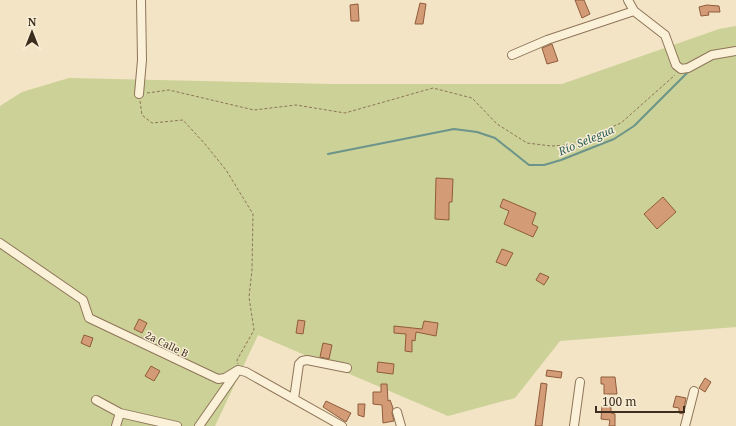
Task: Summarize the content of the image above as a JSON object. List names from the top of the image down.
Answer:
{
  "streets": {
    "street": ["2a Calle B"]
  },
  "water": ["Río Selegua"],
  "scale_bar": "100 m",
  "north": "top"
}
